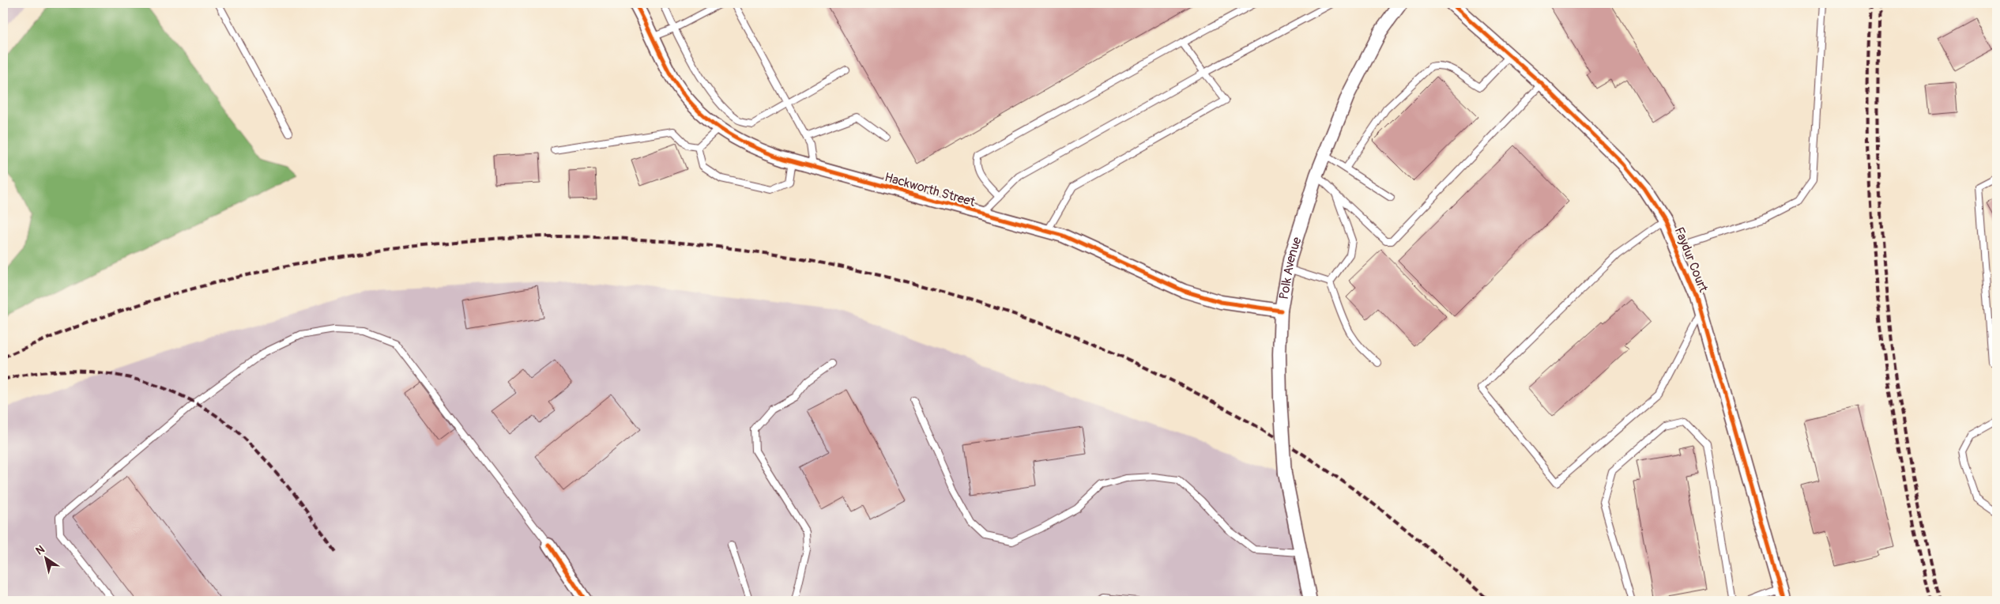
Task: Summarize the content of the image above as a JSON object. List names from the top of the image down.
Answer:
{
  "streets": {
    "street": ["Hackworth Street", "Faydur Court", "Polk Avenue"]
  },
  "crossings": [
    ["Hackworth Street", "Polk Avenue"]
  ],
  "north": "top left"
}
